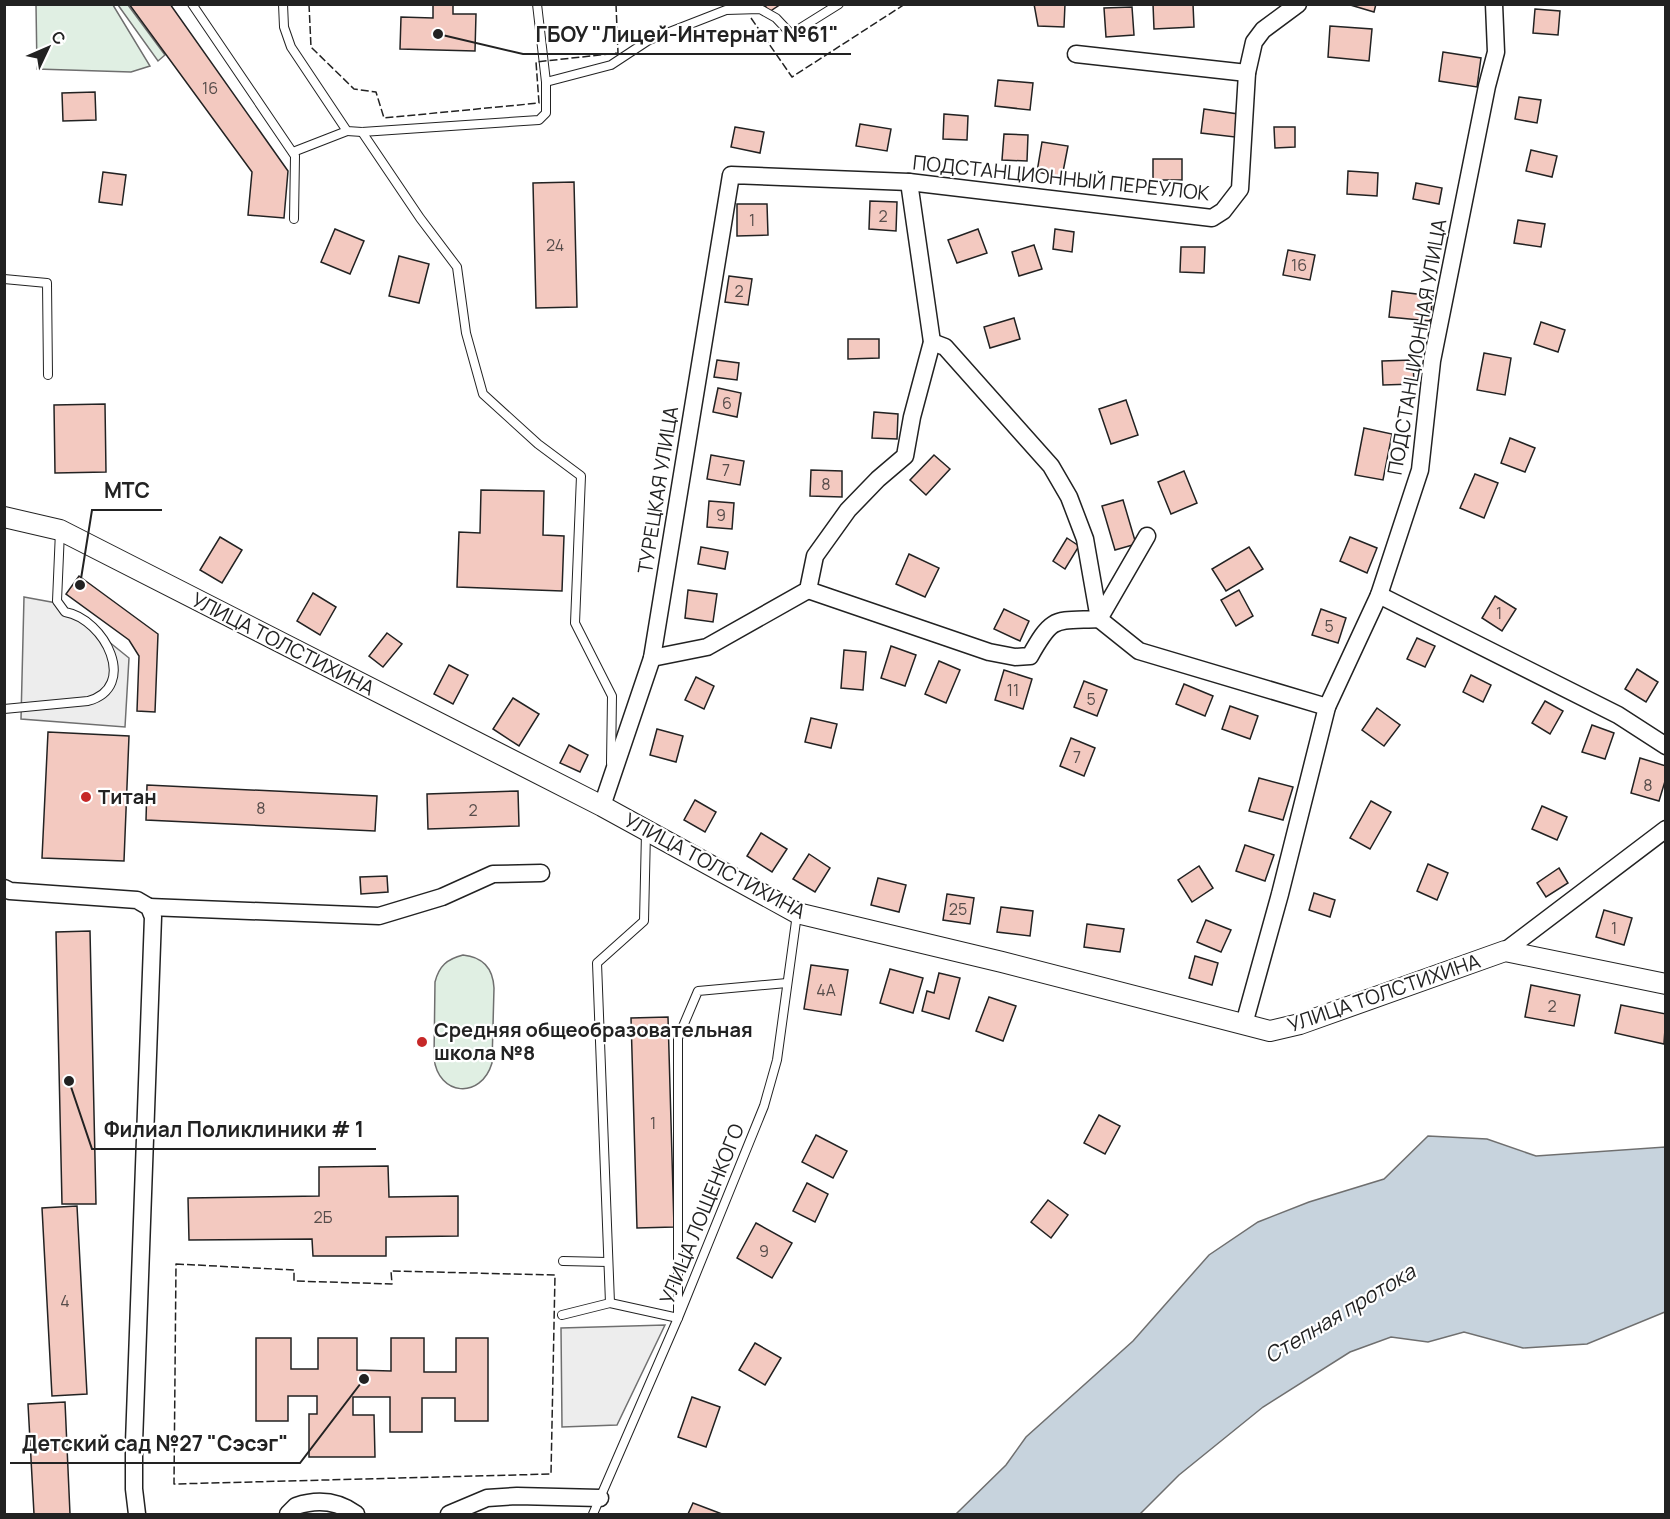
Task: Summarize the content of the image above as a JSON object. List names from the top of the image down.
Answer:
{
  "streets": {
    "street": [
      "ПОДСТАНЦИОННЫЙ ПЕРЕУЛОК",
      "ПОДСТАНЦИОННАЯ УЛИЦА",
      "ТУРЕЦКАЯ УЛИЦА",
      "УЛИЦА ТОЛСТИХИНА"
    ],
    "lane": ["УЛИЦА ЛОЩЕНКОГО"]
  },
  "crossings": [
    ["ПОДСТАНЦИОННЫЙ ПЕРЕУЛОК", "ТУРЕЦКАЯ УЛИЦА"],
    ["ПОДСТАНЦИОННАЯ УЛИЦА", "УЛИЦА ТОЛСТИХИНА"],
    ["ТУРЕЦКАЯ УЛИЦА", "УЛИЦА ТОЛСТИХИНА"],
    ["УЛИЦА ТОЛСТИХИНА", "УЛИЦА ЛОЩЕНКОГО"]
  ],
  "water": ["Степная протока"],
  "places": [
    "ГБОУ \"Лицей-Интернат №61\"",
    "МТС",
    "Титан",
    "Средняя общеобразовательная школа №8",
    "Филиал Поликлиники # 1",
    "Детский сад №27 \"Сэсэг\""
  ],
  "house_numbers": [
    "16",
    "2",
    "1",
    "24",
    "16",
    "2",
    "6",
    "7",
    "8",
    "9",
    "1",
    "5",
    "11",
    "5",
    "7",
    "8",
    "8",
    "2",
    "25",
    "1",
    "4А",
    "2",
    "1",
    "2Б",
    "9",
    "4"
  ],
  "north": "top right"
}
